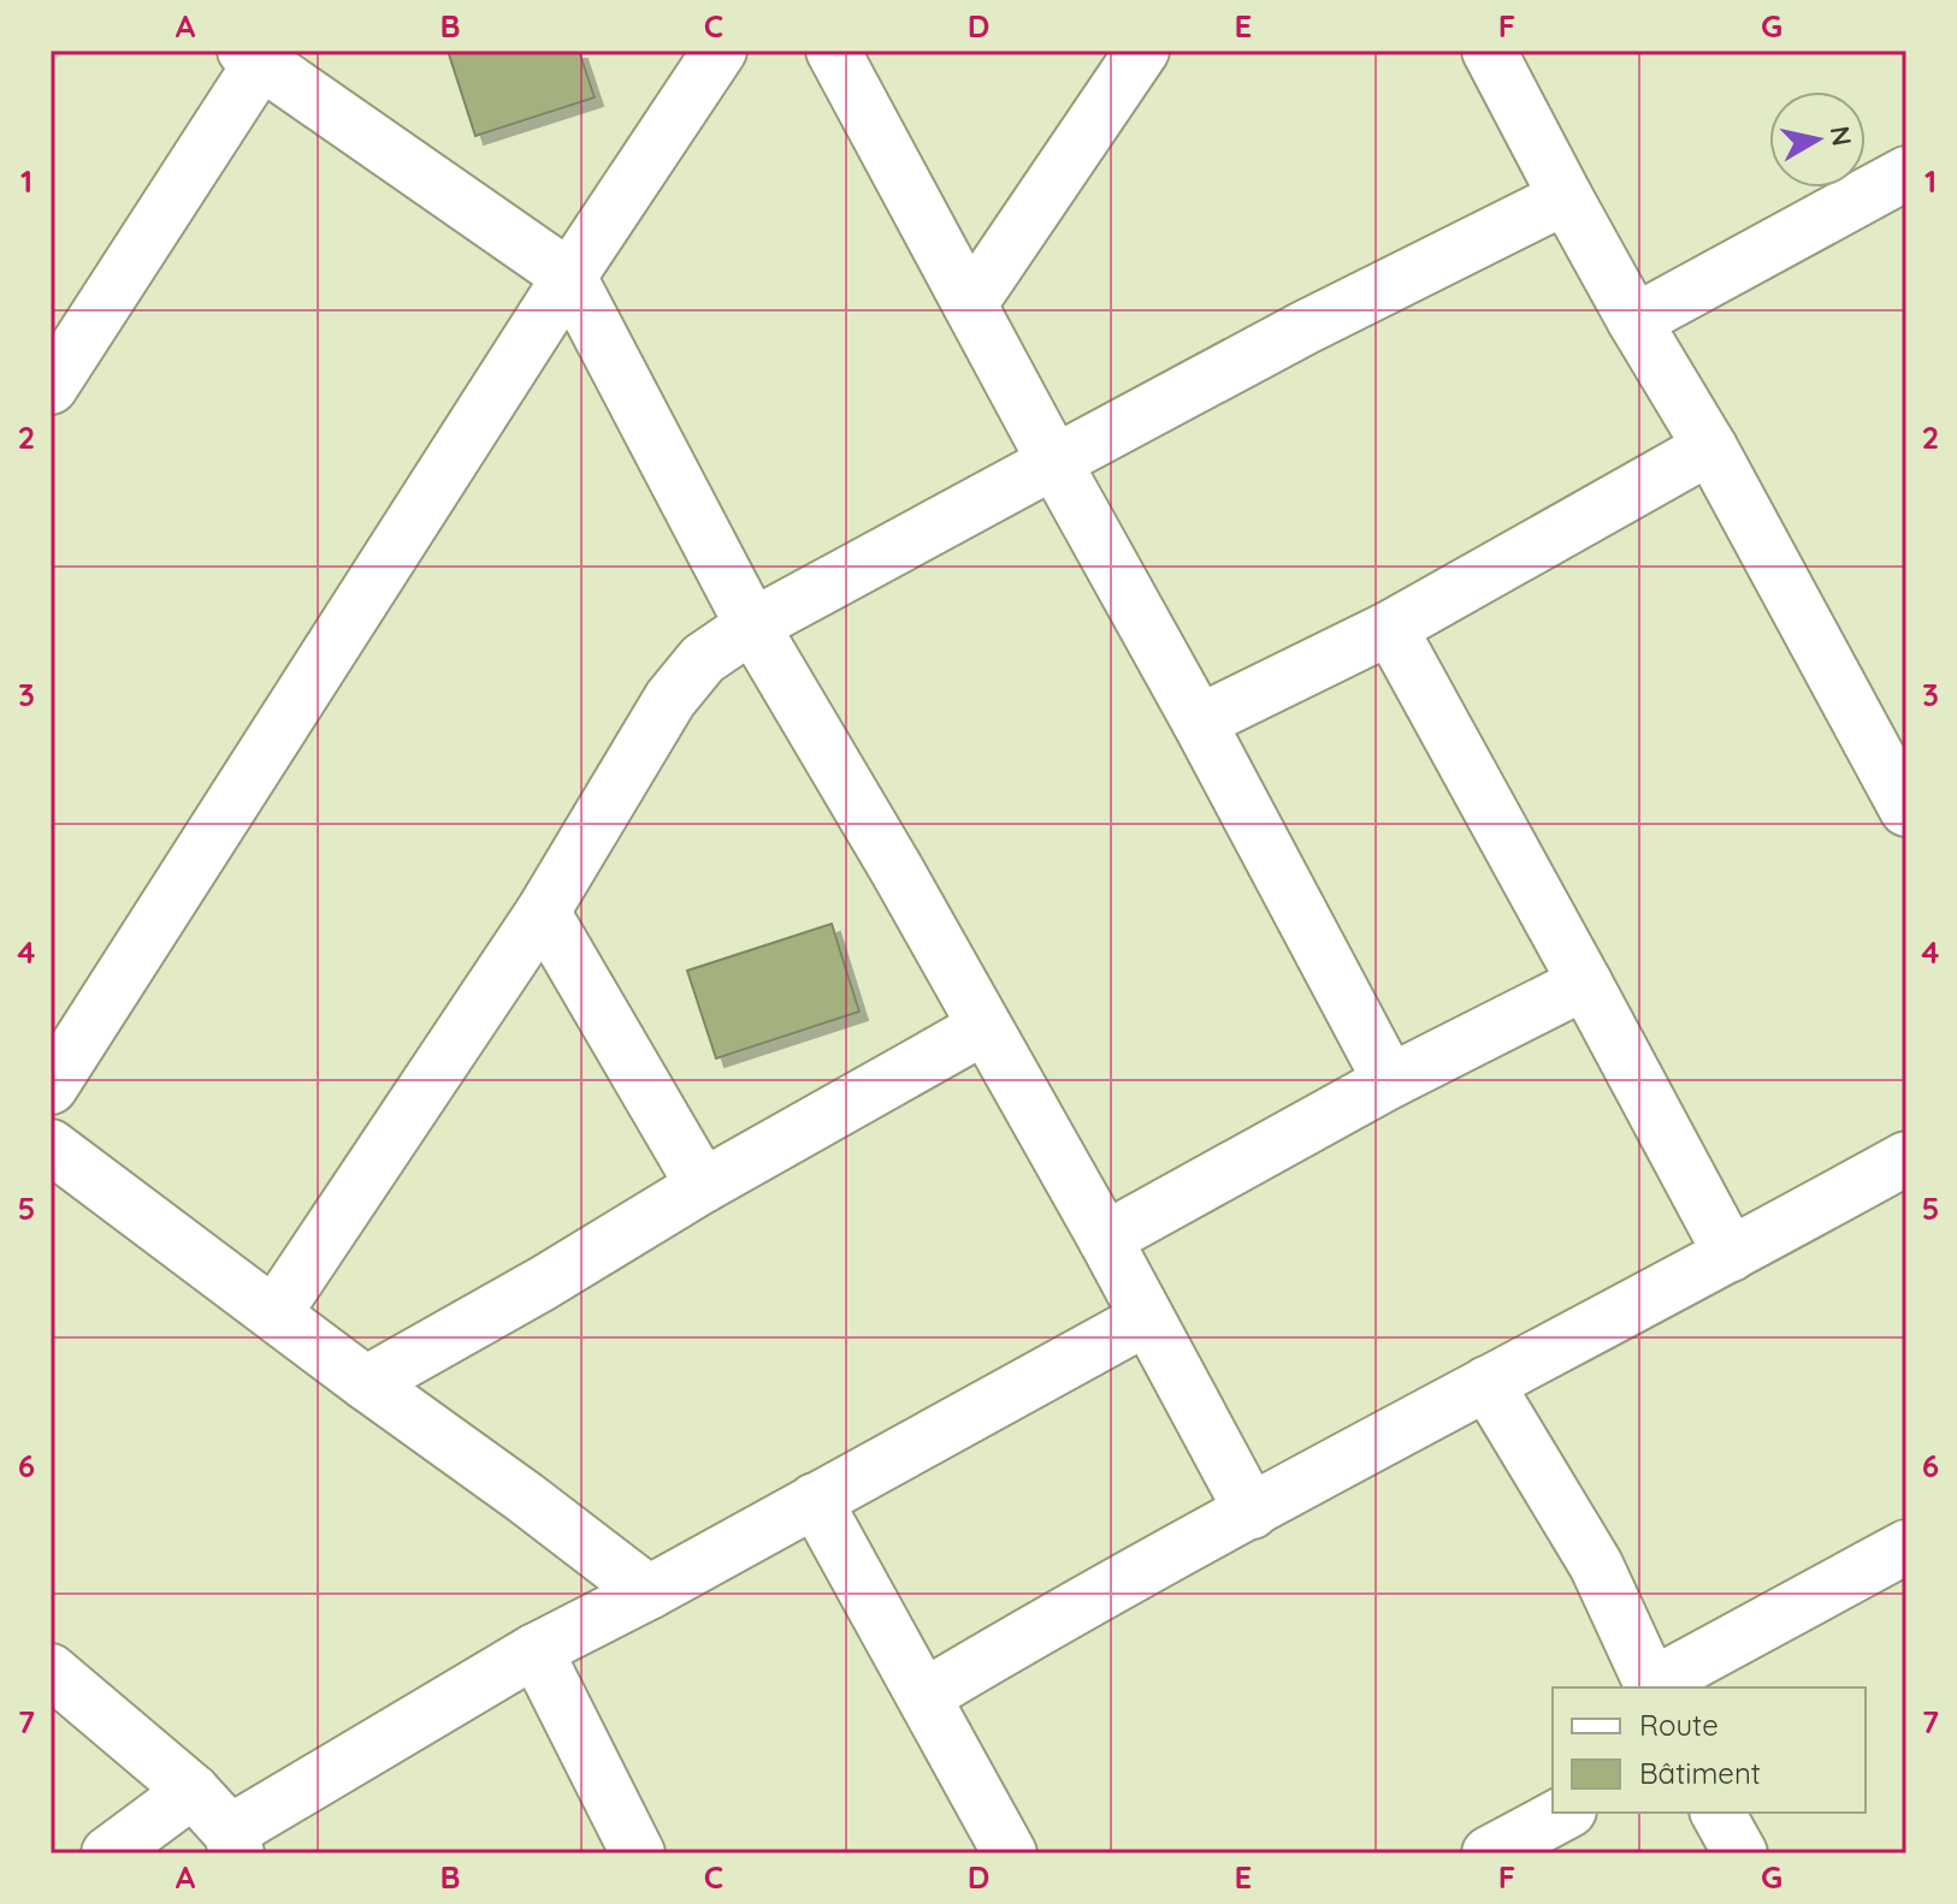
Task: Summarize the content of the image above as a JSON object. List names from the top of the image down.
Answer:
{
  "legend": ["Route", "Bâtiment"],
  "north": "right",
  "grid": {
    "columns": [
      "A",
      "B",
      "C",
      "D",
      "E",
      "F",
      "G"
    ],
    "rows": [
      "1",
      "2",
      "3",
      "4",
      "5",
      "6",
      "7"
    ]
  }
}
